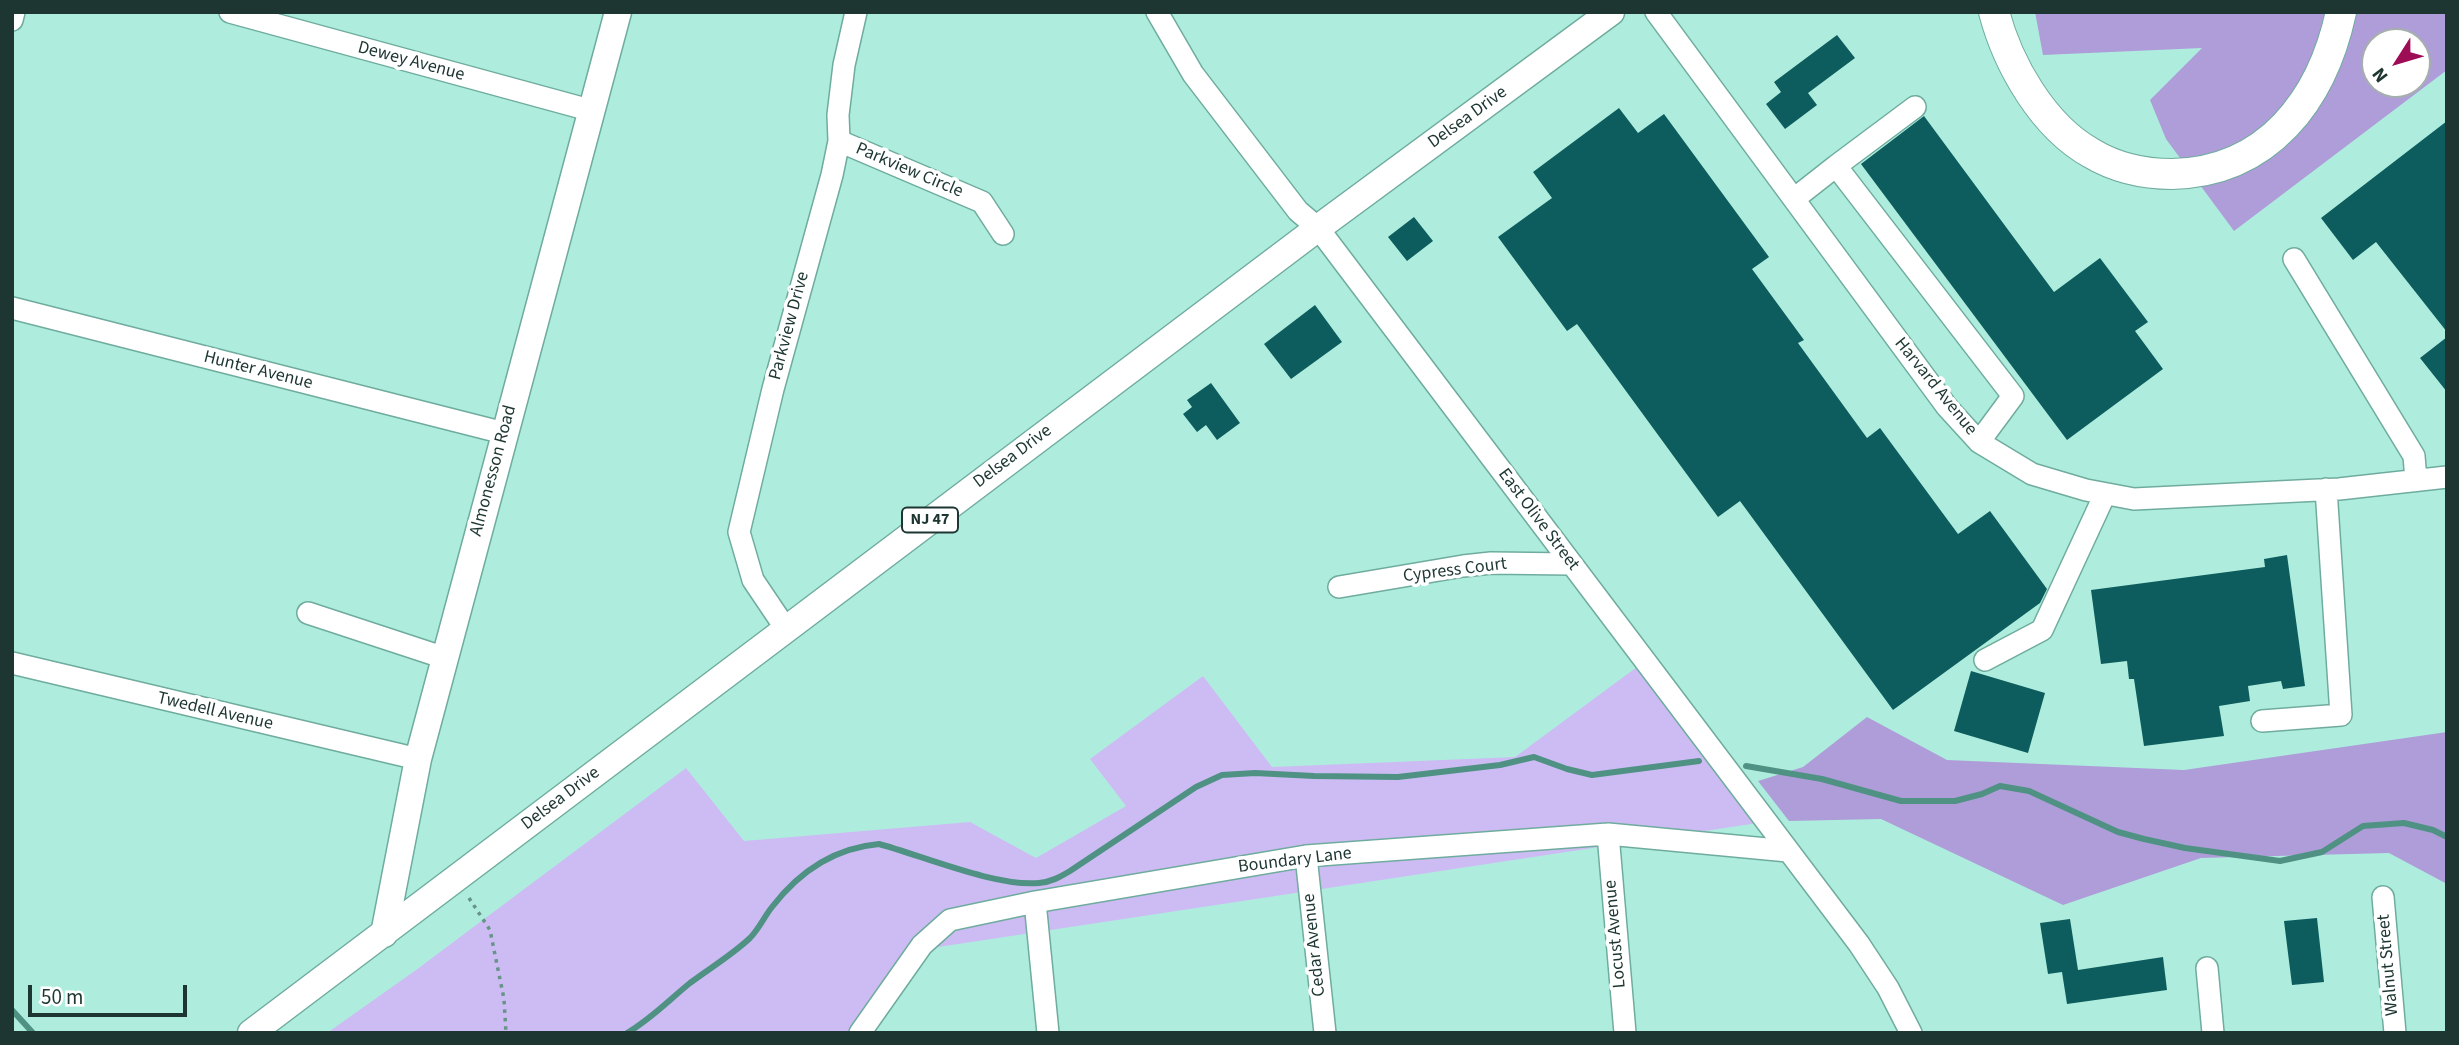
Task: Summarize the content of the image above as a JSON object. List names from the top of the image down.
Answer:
{
  "streets": {
    "main road": ["Delsea Drive", "Almonesson Road", "NJ 47"],
    "street": [
      "Dewey Avenue",
      "Parkview Circle",
      "Parkview Drive",
      "Hunter Avenue",
      "Harvard Avenue",
      "East Olive Street",
      "Cypress Court",
      "Twedell Avenue",
      "Boundary Lane",
      "Locust Avenue",
      "Cedar Avenue",
      "Walnut Street"
    ]
  },
  "crossings": [
    ["Dewey Avenue", "Almonesson Road"],
    ["Delsea Drive", "Parkview Drive"],
    ["Delsea Drive", "Almonesson Road"],
    ["Delsea Drive", "East Olive Street"],
    ["Parkview Circle", "Parkview Drive"],
    ["Hunter Avenue", "Almonesson Road"],
    ["Almonesson Road", "Twedell Avenue"],
    ["East Olive Street", "Cypress Court"],
    ["East Olive Street", "Boundary Lane"],
    ["Boundary Lane", "Locust Avenue"],
    ["Boundary Lane", "Cedar Avenue"]
  ],
  "scale_bar": "50 m",
  "north": "bottom left"
}
